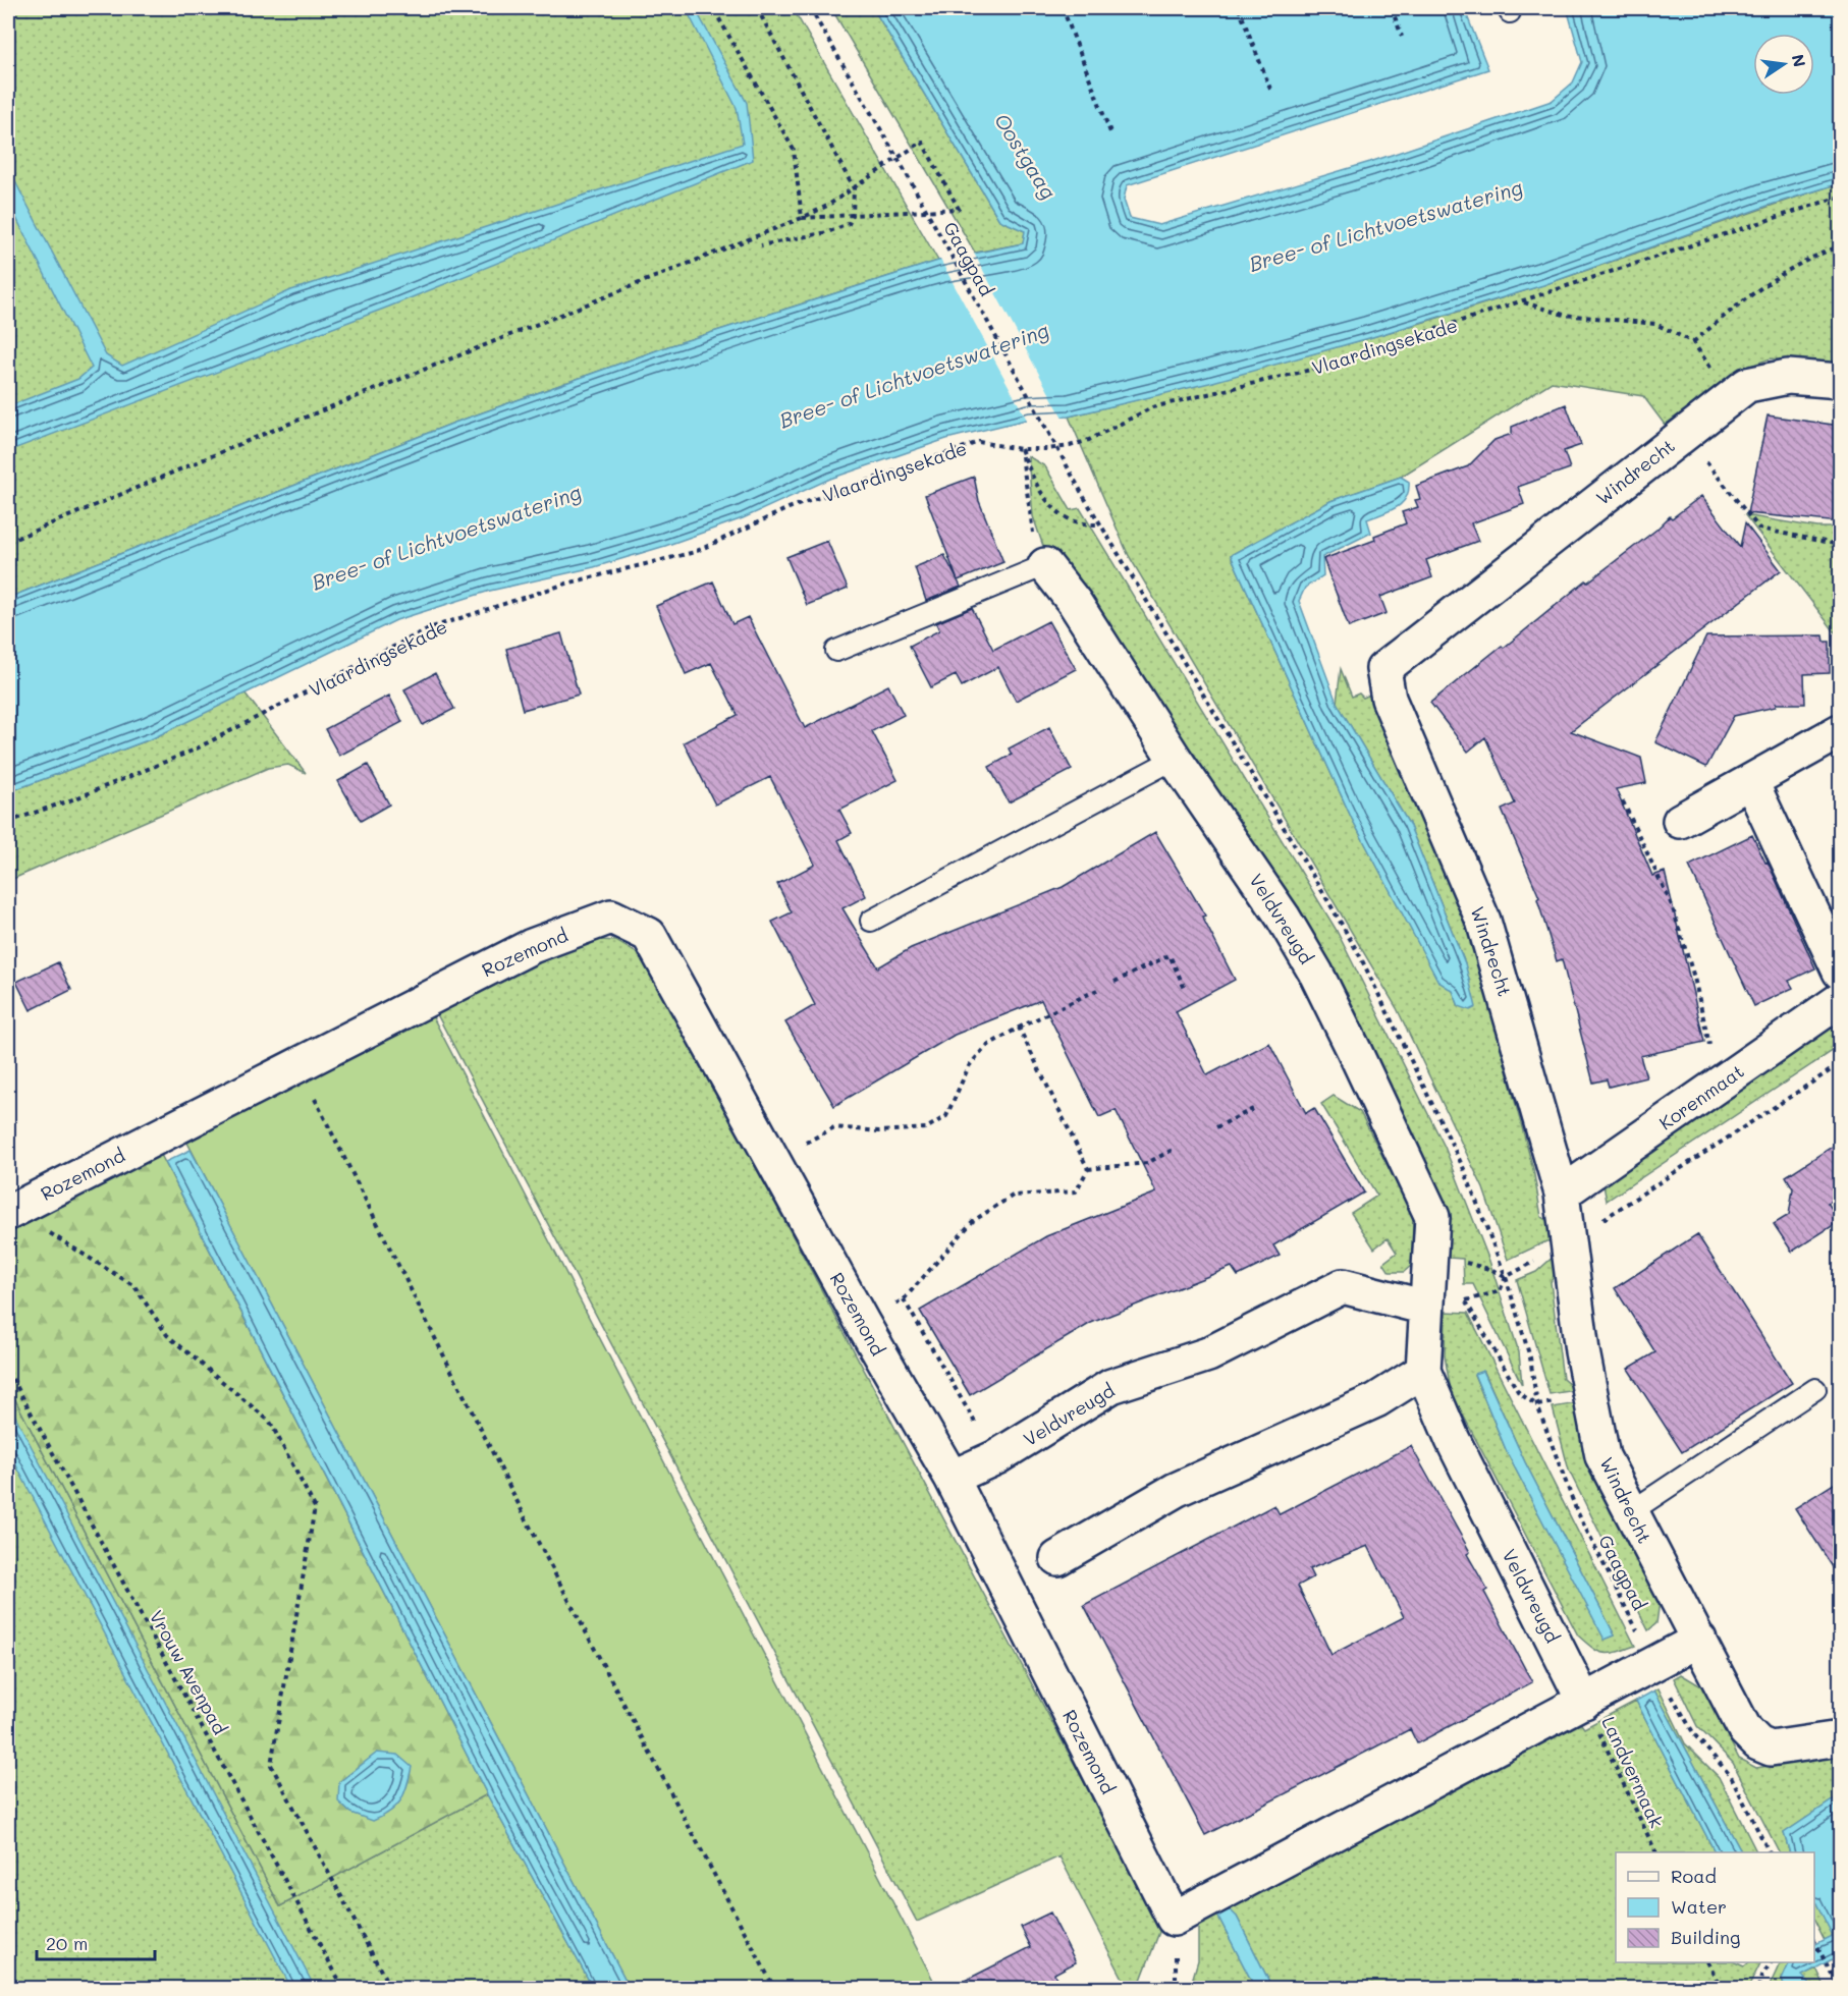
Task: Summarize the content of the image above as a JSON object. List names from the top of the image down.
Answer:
{
  "streets": {
    "street": [
      "Windrecht",
      "Veldvreugd",
      "Rozemond",
      "Korenmaat"
    ],
    "path": [
      "Gaagpad",
      "Vlaardingsekade",
      "Vrouw Avenpad",
      "Landvermaak"
    ]
  },
  "crossings": [
    ["Gaagpad", "Vlaardingsekade"],
    ["Windrecht", "Korenmaat"],
    ["Veldvreugd", "Rozemond"],
    ["Veldvreugd", "Landvermaak"],
    ["Rozemond", "Landvermaak"]
  ],
  "water": ["Oostgaag", "Bree- of Lichtvoetswatering"],
  "legend": ["Road", "Water", "Building"],
  "scale_bar": "20 m",
  "north": "right"
}
